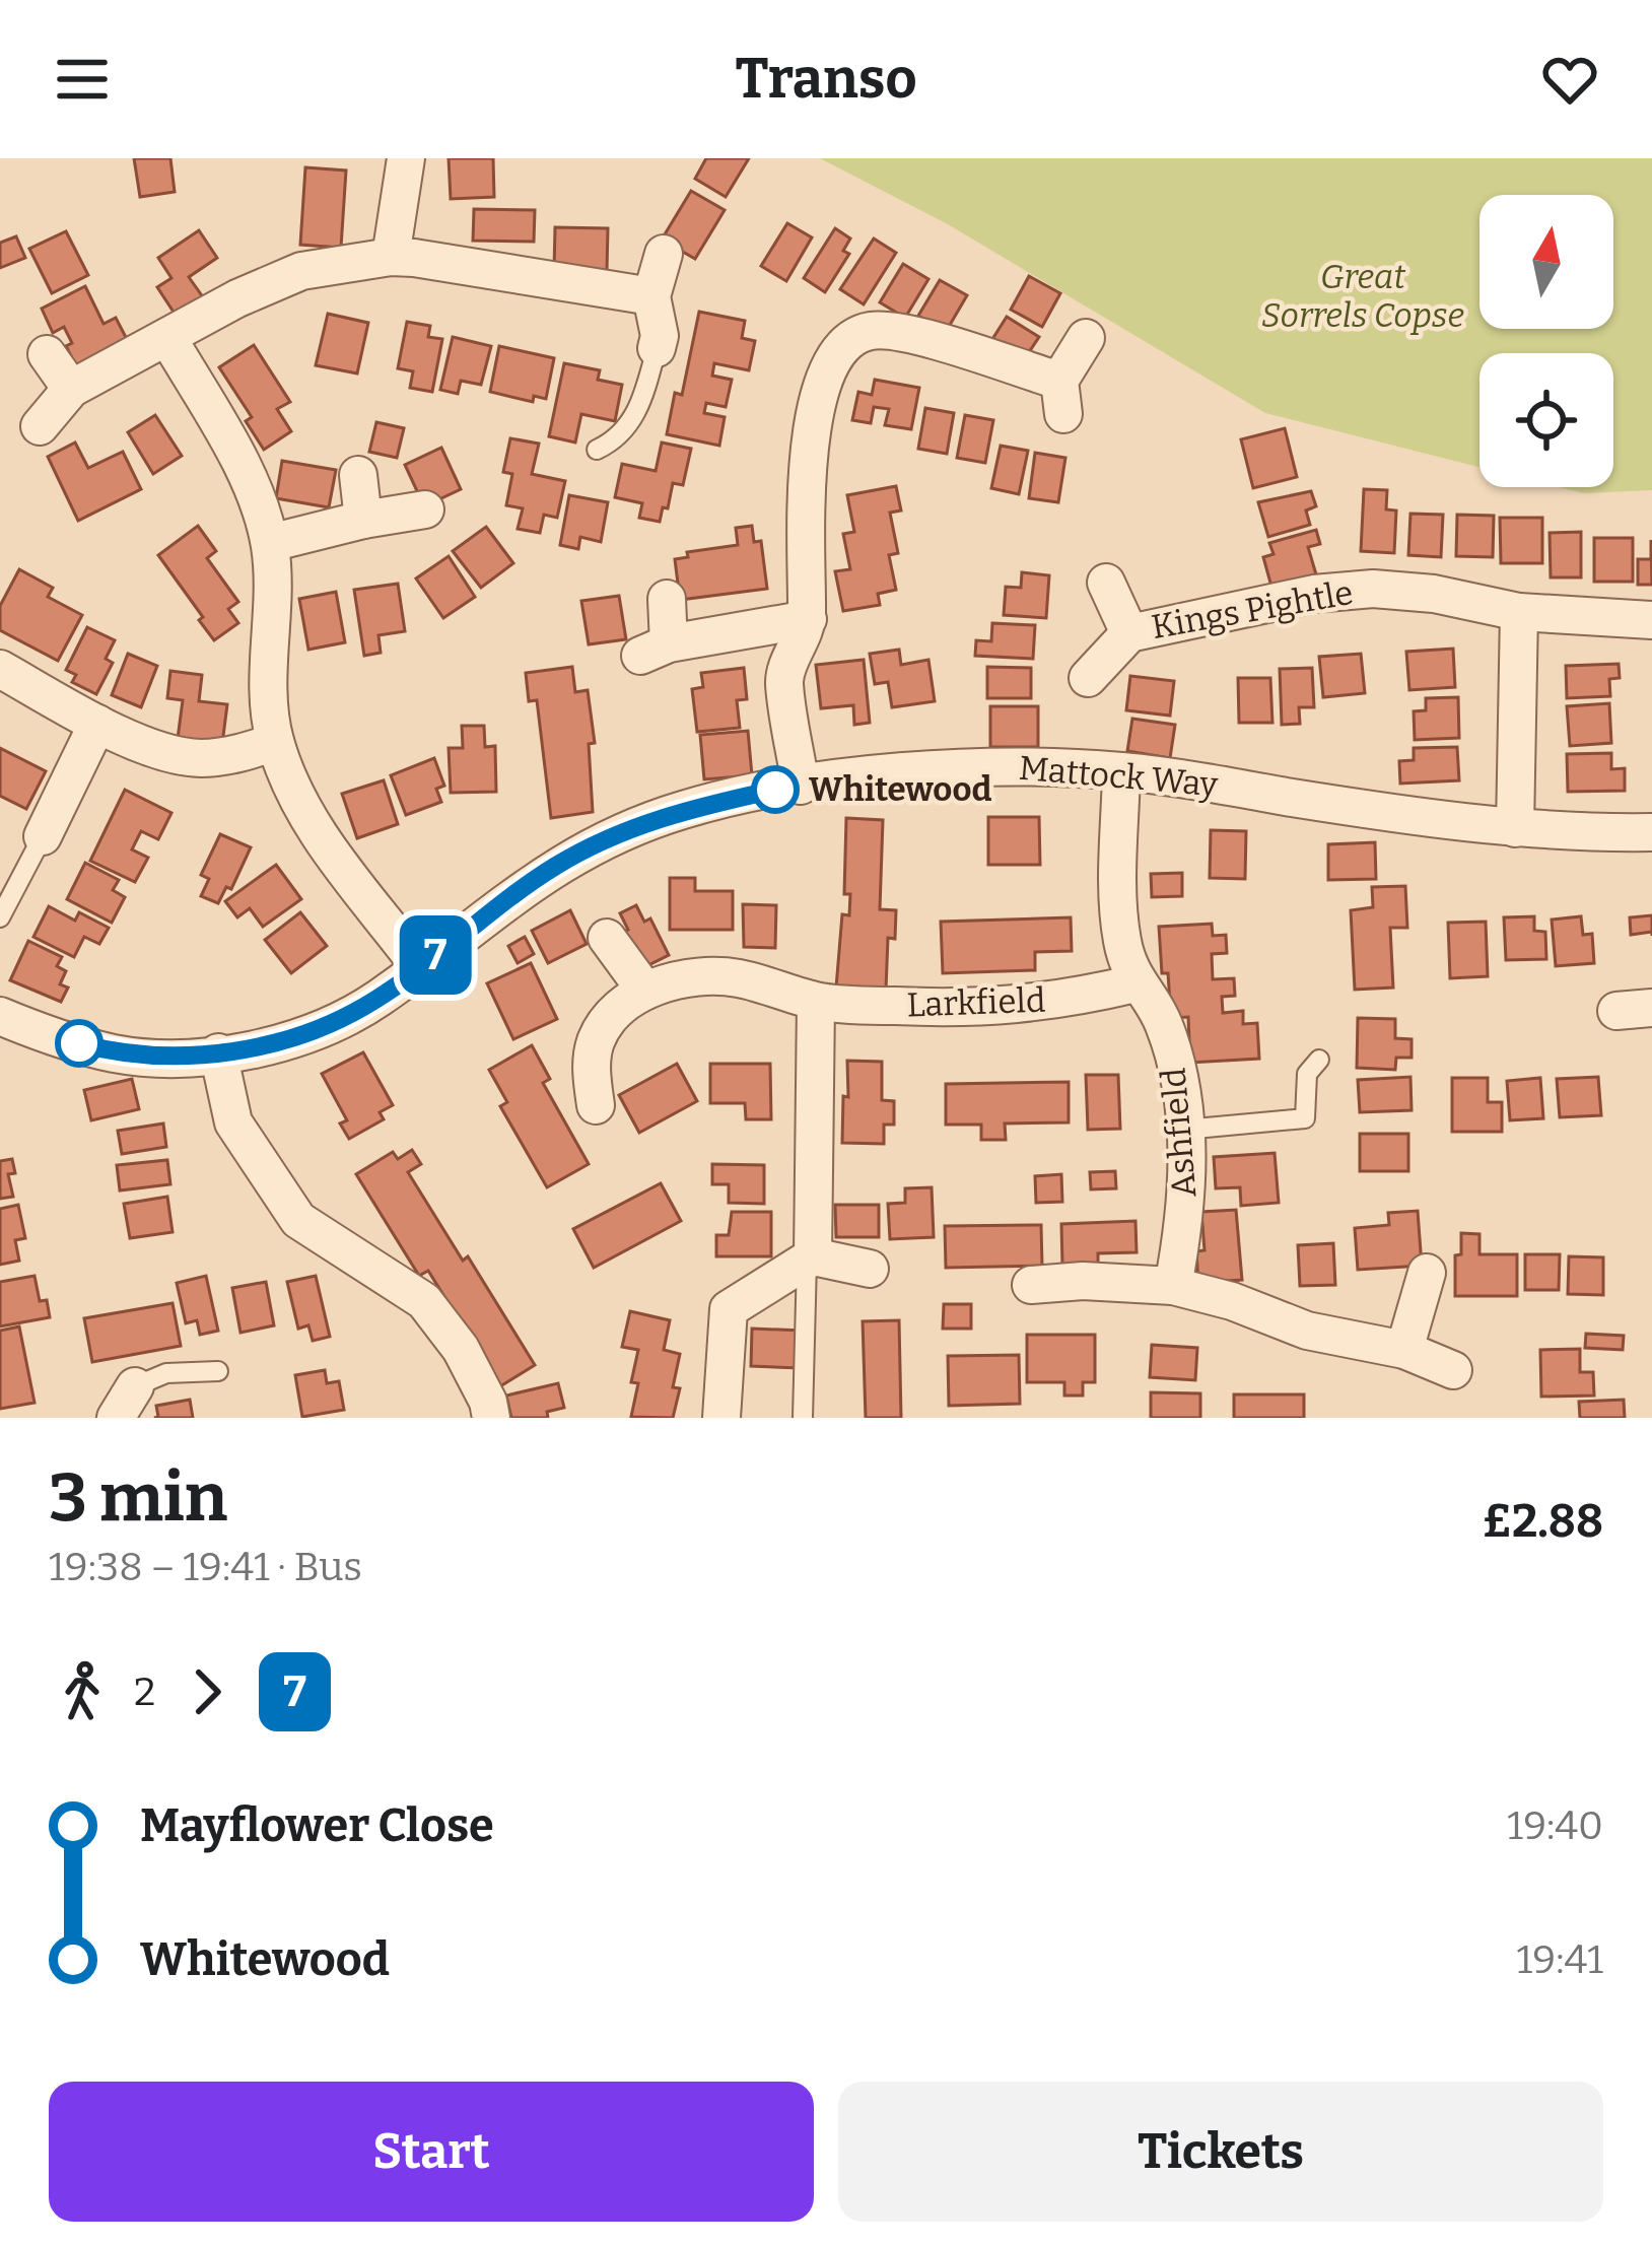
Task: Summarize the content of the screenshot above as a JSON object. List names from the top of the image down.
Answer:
{
  "streets": {
    "street": [
      "Kings Pightle",
      "Mattock Way",
      "Larkfield",
      "Ashfield"
    ]
  },
  "crossings": [
    ["Mattock Way", "Ashfield"],
    ["Larkfield", "Ashfield"]
  ],
  "parks": ["Great Sorrels Copse"],
  "places": ["Whitewood"],
  "lines": ["bus line 7"],
  "north": "top",
  "page": {
    "header": "Transo",
    "on_map": "7",
    "heading": ["3 min", "19:38 – 19:41 · Bus", "£2.88"],
    "legs": ["2", "7"],
    "list": [
      {
        "name": "Mayflower Close",
        "value": "19:40"
      },
      {
        "name": "Whitewood",
        "value": "19:41"
      }
    ],
    "buttons": ["Start", "Tickets"]
  }
}
